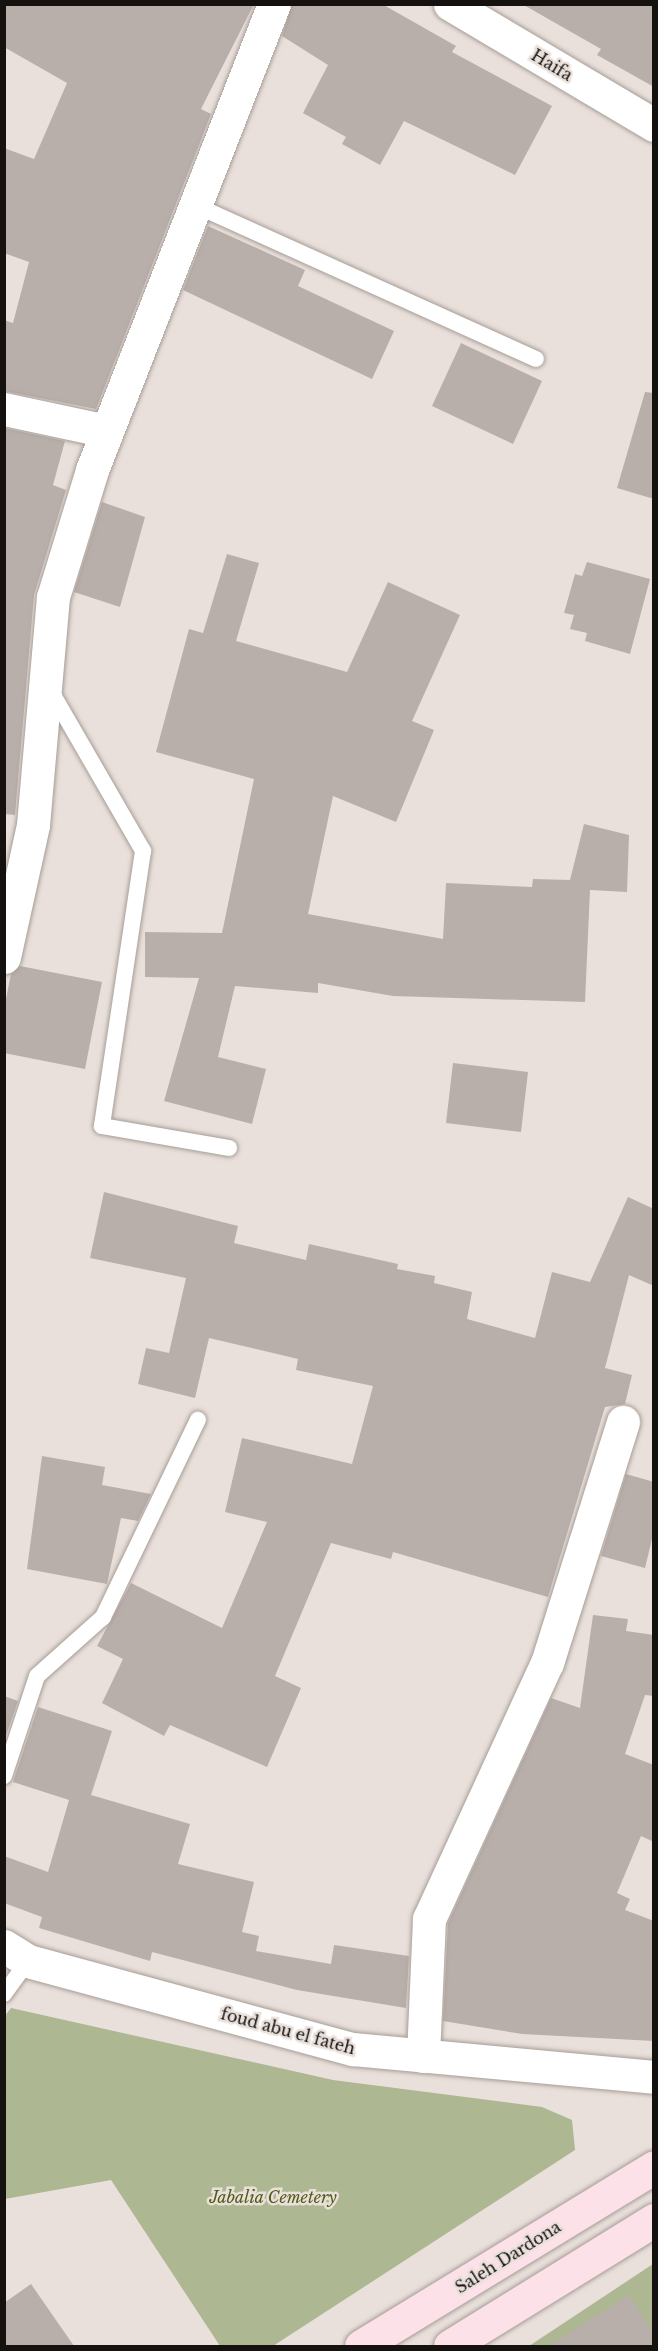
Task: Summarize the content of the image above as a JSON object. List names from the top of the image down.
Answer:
{
  "streets": {
    "street": ["Haifa", "foud abu el fateh", "Saleh Dardona"]
  },
  "parks": ["Jabalia Cemetery"]
}
